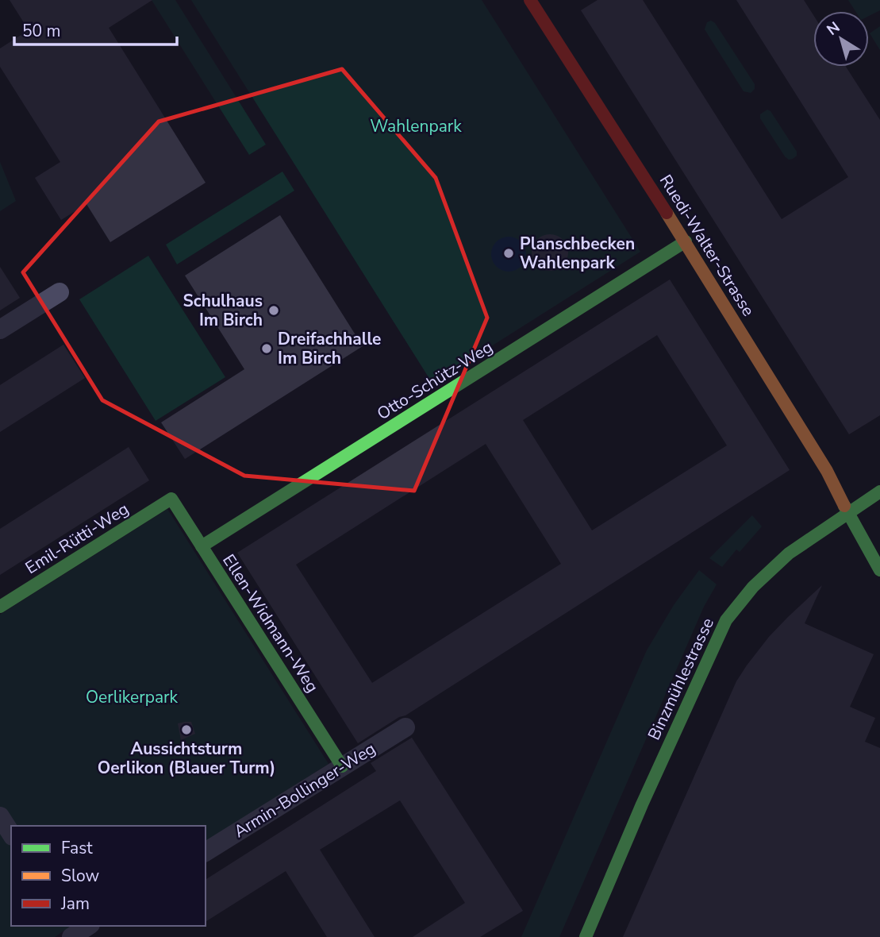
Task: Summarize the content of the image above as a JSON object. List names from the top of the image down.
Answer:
{
  "streets": {
    "street": [
      "Ruedi-Walter-Strasse",
      "Otto-Schütz-Weg",
      "Emil-Rütti-Weg",
      "Ellen-Widmann-Weg",
      "Binzmühlestrasse",
      "Armin-Bollinger-Weg"
    ]
  },
  "crossings": [
    ["Ruedi-Walter-Strasse", "Otto-Schütz-Weg"],
    ["Ruedi-Walter-Strasse", "Binzmühlestrasse"],
    ["Otto-Schütz-Weg", "Ellen-Widmann-Weg"],
    ["Emil-Rütti-Weg", "Ellen-Widmann-Weg"],
    ["Ellen-Widmann-Weg", "Armin-Bollinger-Weg"]
  ],
  "parks": ["Wahlenpark", "Oerlikerpark"],
  "places": [
    "Planschbecken Wahlenpark",
    "Schulhaus Im Birch",
    "Dreifachhalle Im Birch",
    "Aussichtsturm Oerlikon (Blauer Turm)"
  ],
  "legend": ["Fast", "Slow", "Jam"],
  "scale_bar": "50 m",
  "north": "top left"
}
